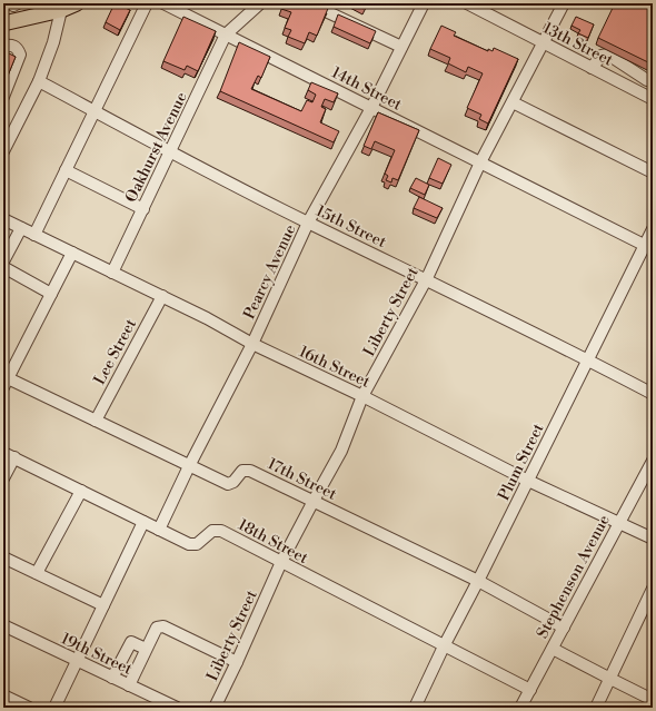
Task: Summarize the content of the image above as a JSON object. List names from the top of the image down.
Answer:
{
  "streets": {
    "street": [
      "13th Street",
      "14th Street",
      "Oakhurst Avenue",
      "15th Street",
      "Pearcy Avenue",
      "Liberty Street",
      "Lee Street",
      "16th Street",
      "Plum Street",
      "17th Street",
      "18th Street",
      "Stephenson Avenue",
      "19th Street"
    ]
  },
  "crossings": [
    ["13th Street", "Liberty Street"],
    ["14th Street", "Oakhurst Avenue"],
    ["14th Street", "Pearcy Avenue"],
    ["14th Street", "Liberty Street"],
    ["14th Street", "Plum Street"],
    ["Oakhurst Avenue", "15th Street"],
    ["Oakhurst Avenue", "16th Street"],
    ["15th Street", "Pearcy Avenue"],
    ["15th Street", "Liberty Street"],
    ["15th Street", "Plum Street"],
    ["Pearcy Avenue", "16th Street"],
    ["Pearcy Avenue", "17th Street"],
    ["Pearcy Avenue", "18th Street"],
    ["Liberty Street", "16th Street"],
    ["Liberty Street", "17th Street"],
    ["Liberty Street", "18th Street"],
    ["Lee Street", "16th Street"],
    ["Lee Street", "17th Street"],
    ["16th Street", "Plum Street"],
    ["16th Street", "Stephenson Avenue"],
    ["Plum Street", "17th Street"],
    ["Plum Street", "18th Street"],
    ["17th Street", "Stephenson Avenue"],
    ["18th Street", "Stephenson Avenue"]
  ]
}
